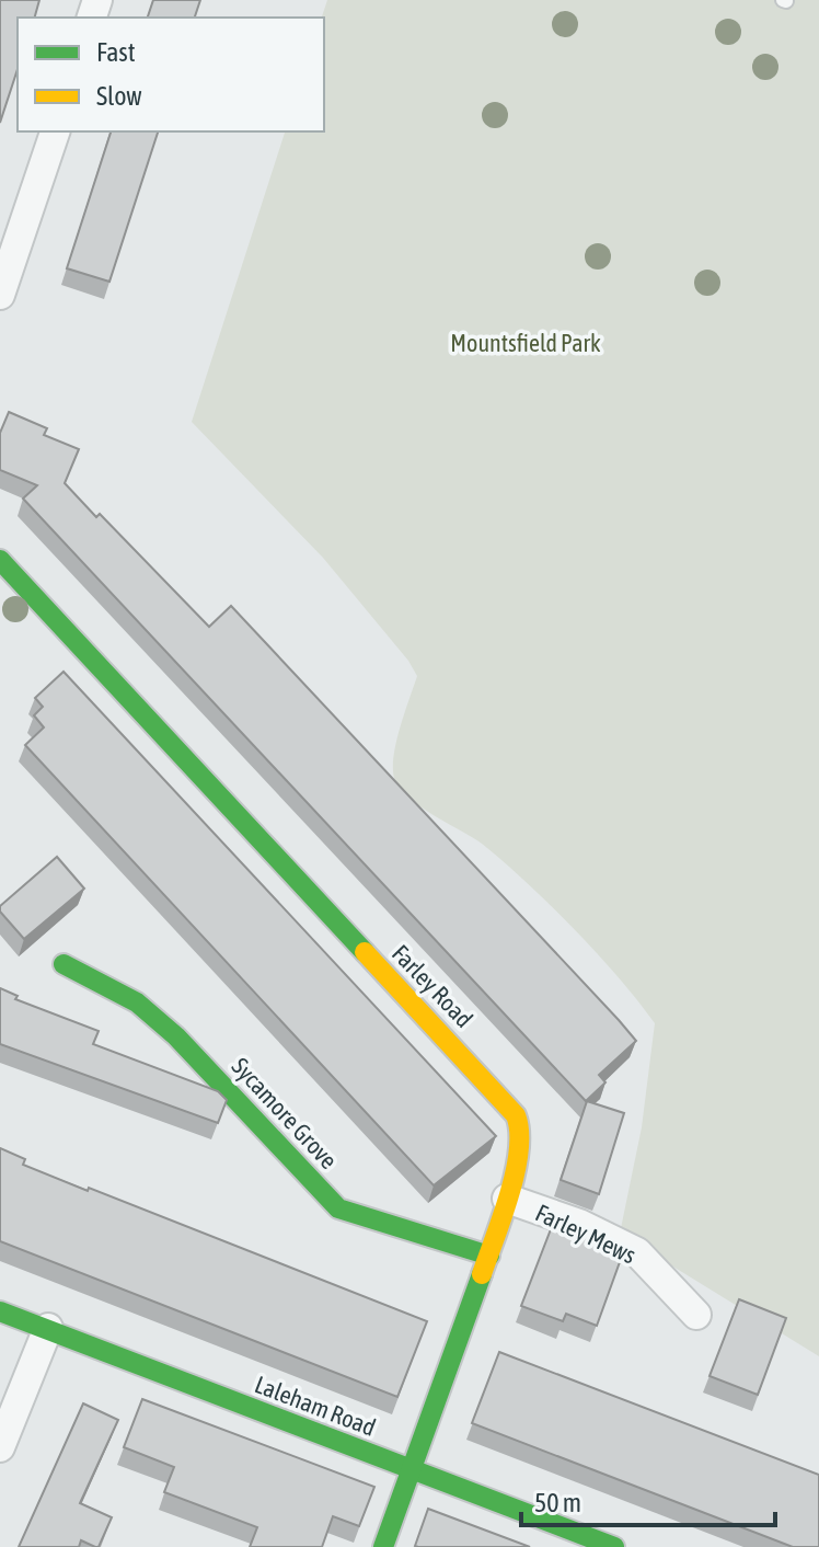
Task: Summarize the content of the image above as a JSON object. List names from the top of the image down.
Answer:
{
  "streets": {
    "street": [
      "Farley Road",
      "Sycamore Grove",
      "Farley Mews",
      "Laleham Road"
    ]
  },
  "crossings": [
    ["Farley Road", "Sycamore Grove"],
    ["Farley Road", "Farley Mews"],
    ["Farley Road", "Laleham Road"]
  ],
  "parks": ["Mountsfield Park"],
  "legend": ["Fast", "Slow"],
  "scale_bar": "50 m"
}
